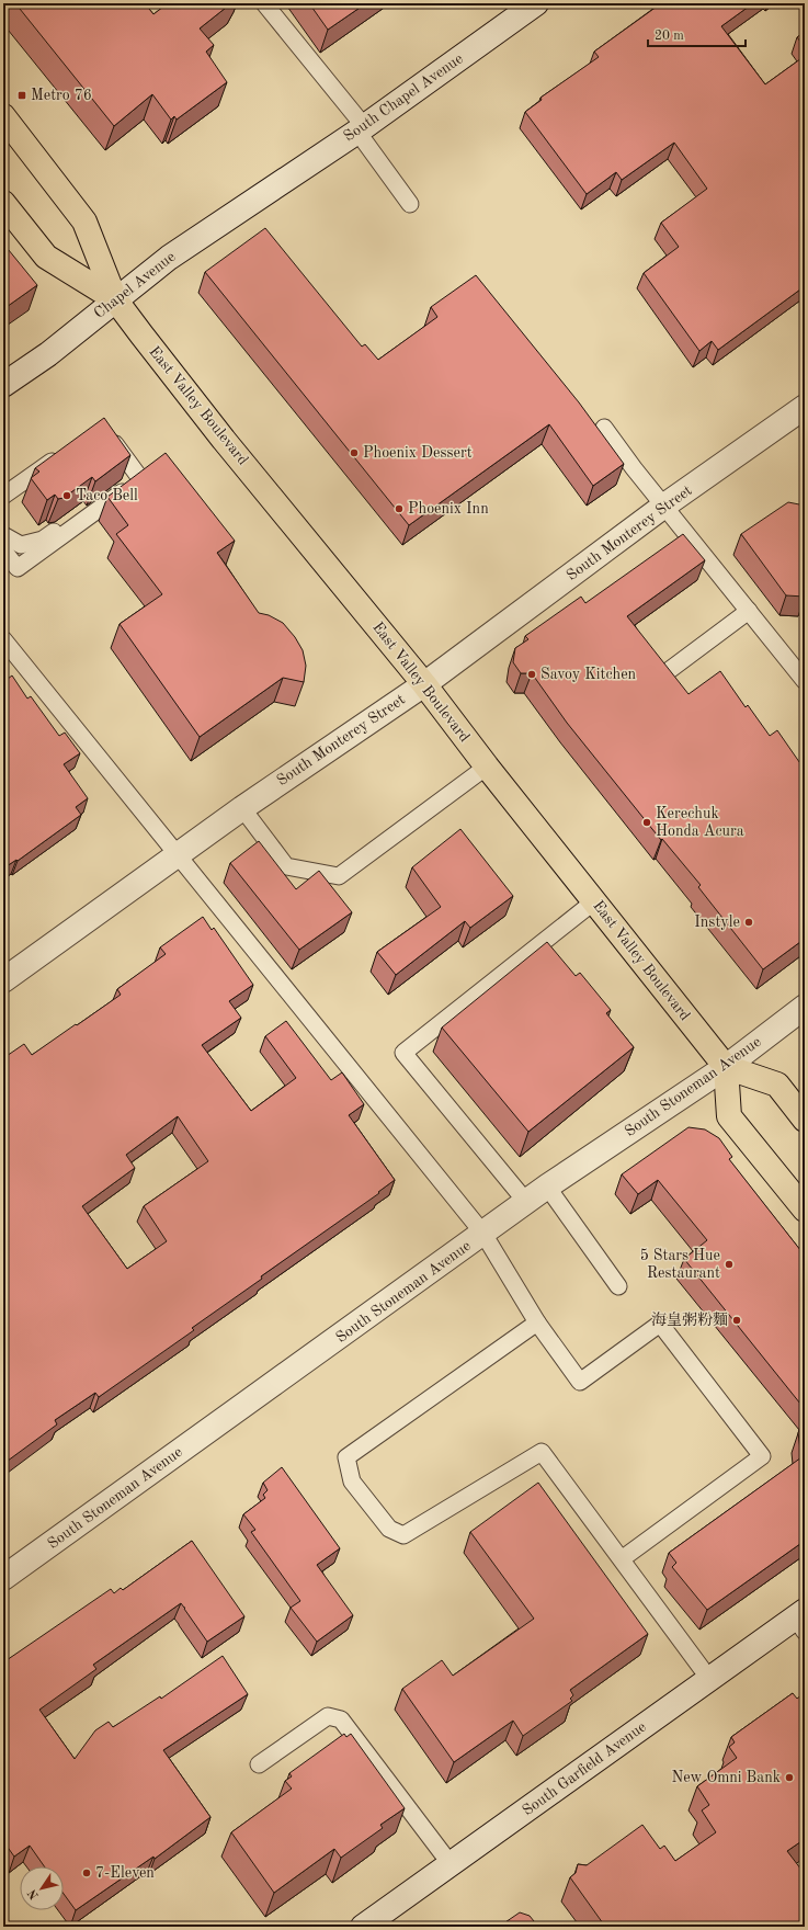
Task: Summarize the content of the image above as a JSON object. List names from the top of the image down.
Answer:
{
  "streets": {
    "main road": ["East Valley Boulevard"],
    "street": [
      "South Chapel Avenue",
      "Chapel Avenue",
      "South Monterey Street",
      "South Stoneman Avenue",
      "South Garfield Avenue"
    ]
  },
  "crossings": [
    ["South Chapel Avenue", "Chapel Avenue"],
    ["Chapel Avenue", "East Valley Boulevard"],
    ["East Valley Boulevard", "South Monterey Street"],
    ["East Valley Boulevard", "South Stoneman Avenue"]
  ],
  "places": {
    "transit": ["Metro 76"],
    "other": [
      "Phoenix Dessert",
      "Taco Bell",
      "Phoenix Inn",
      "Savoy Kitchen",
      "Kerechuk Honda Acura",
      "Instyle",
      "5 Stars Hue Restaurant",
      "海皇粥粉麵",
      "New Omni Bank",
      "7-Eleven"
    ]
  },
  "scale_bar": "20 m",
  "north": "bottom left"
}
